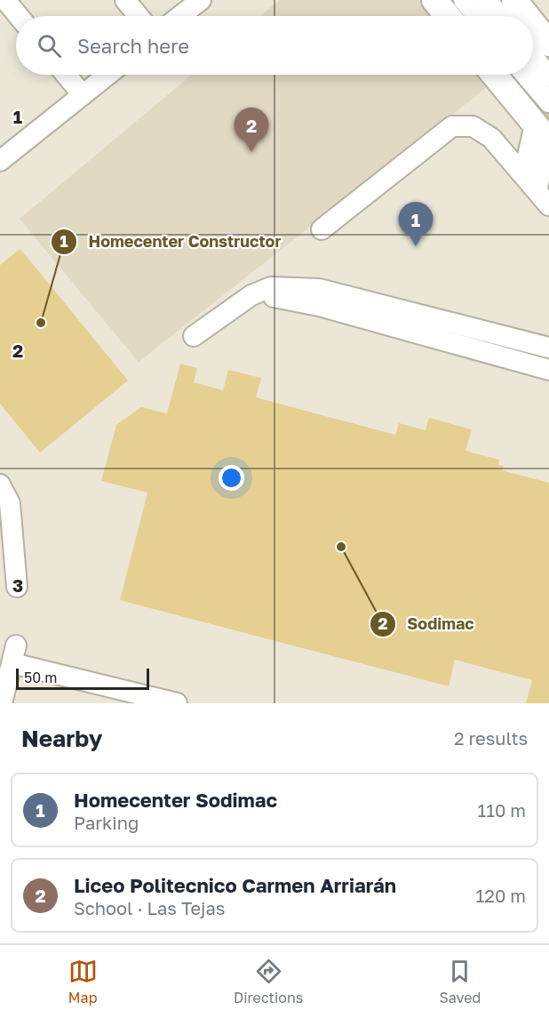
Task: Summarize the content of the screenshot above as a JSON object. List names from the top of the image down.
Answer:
{
  "places": ["Homecenter Constructor", "Sodimac"],
  "scale_bar": "50 m",
  "page": {
    "search": "Search here",
    "pins": ["2", "1"],
    "scale": "50 m",
    "heading": ["Nearby", "2 results"],
    "list": [
      {
        "mark": "1",
        "name": "Homecenter Sodimac",
        "note": "Parking",
        "value": "110 m"
      },
      {
        "mark": "2",
        "name": "Liceo Politecnico Carmen Arriarán",
        "note": "School · Las Tejas",
        "value": "120 m"
      }
    ],
    "nav": ["Map", "Directions", "Saved"]
  },
  "grid": {
    "rows": ["1", "2", "3"]
  }
}
